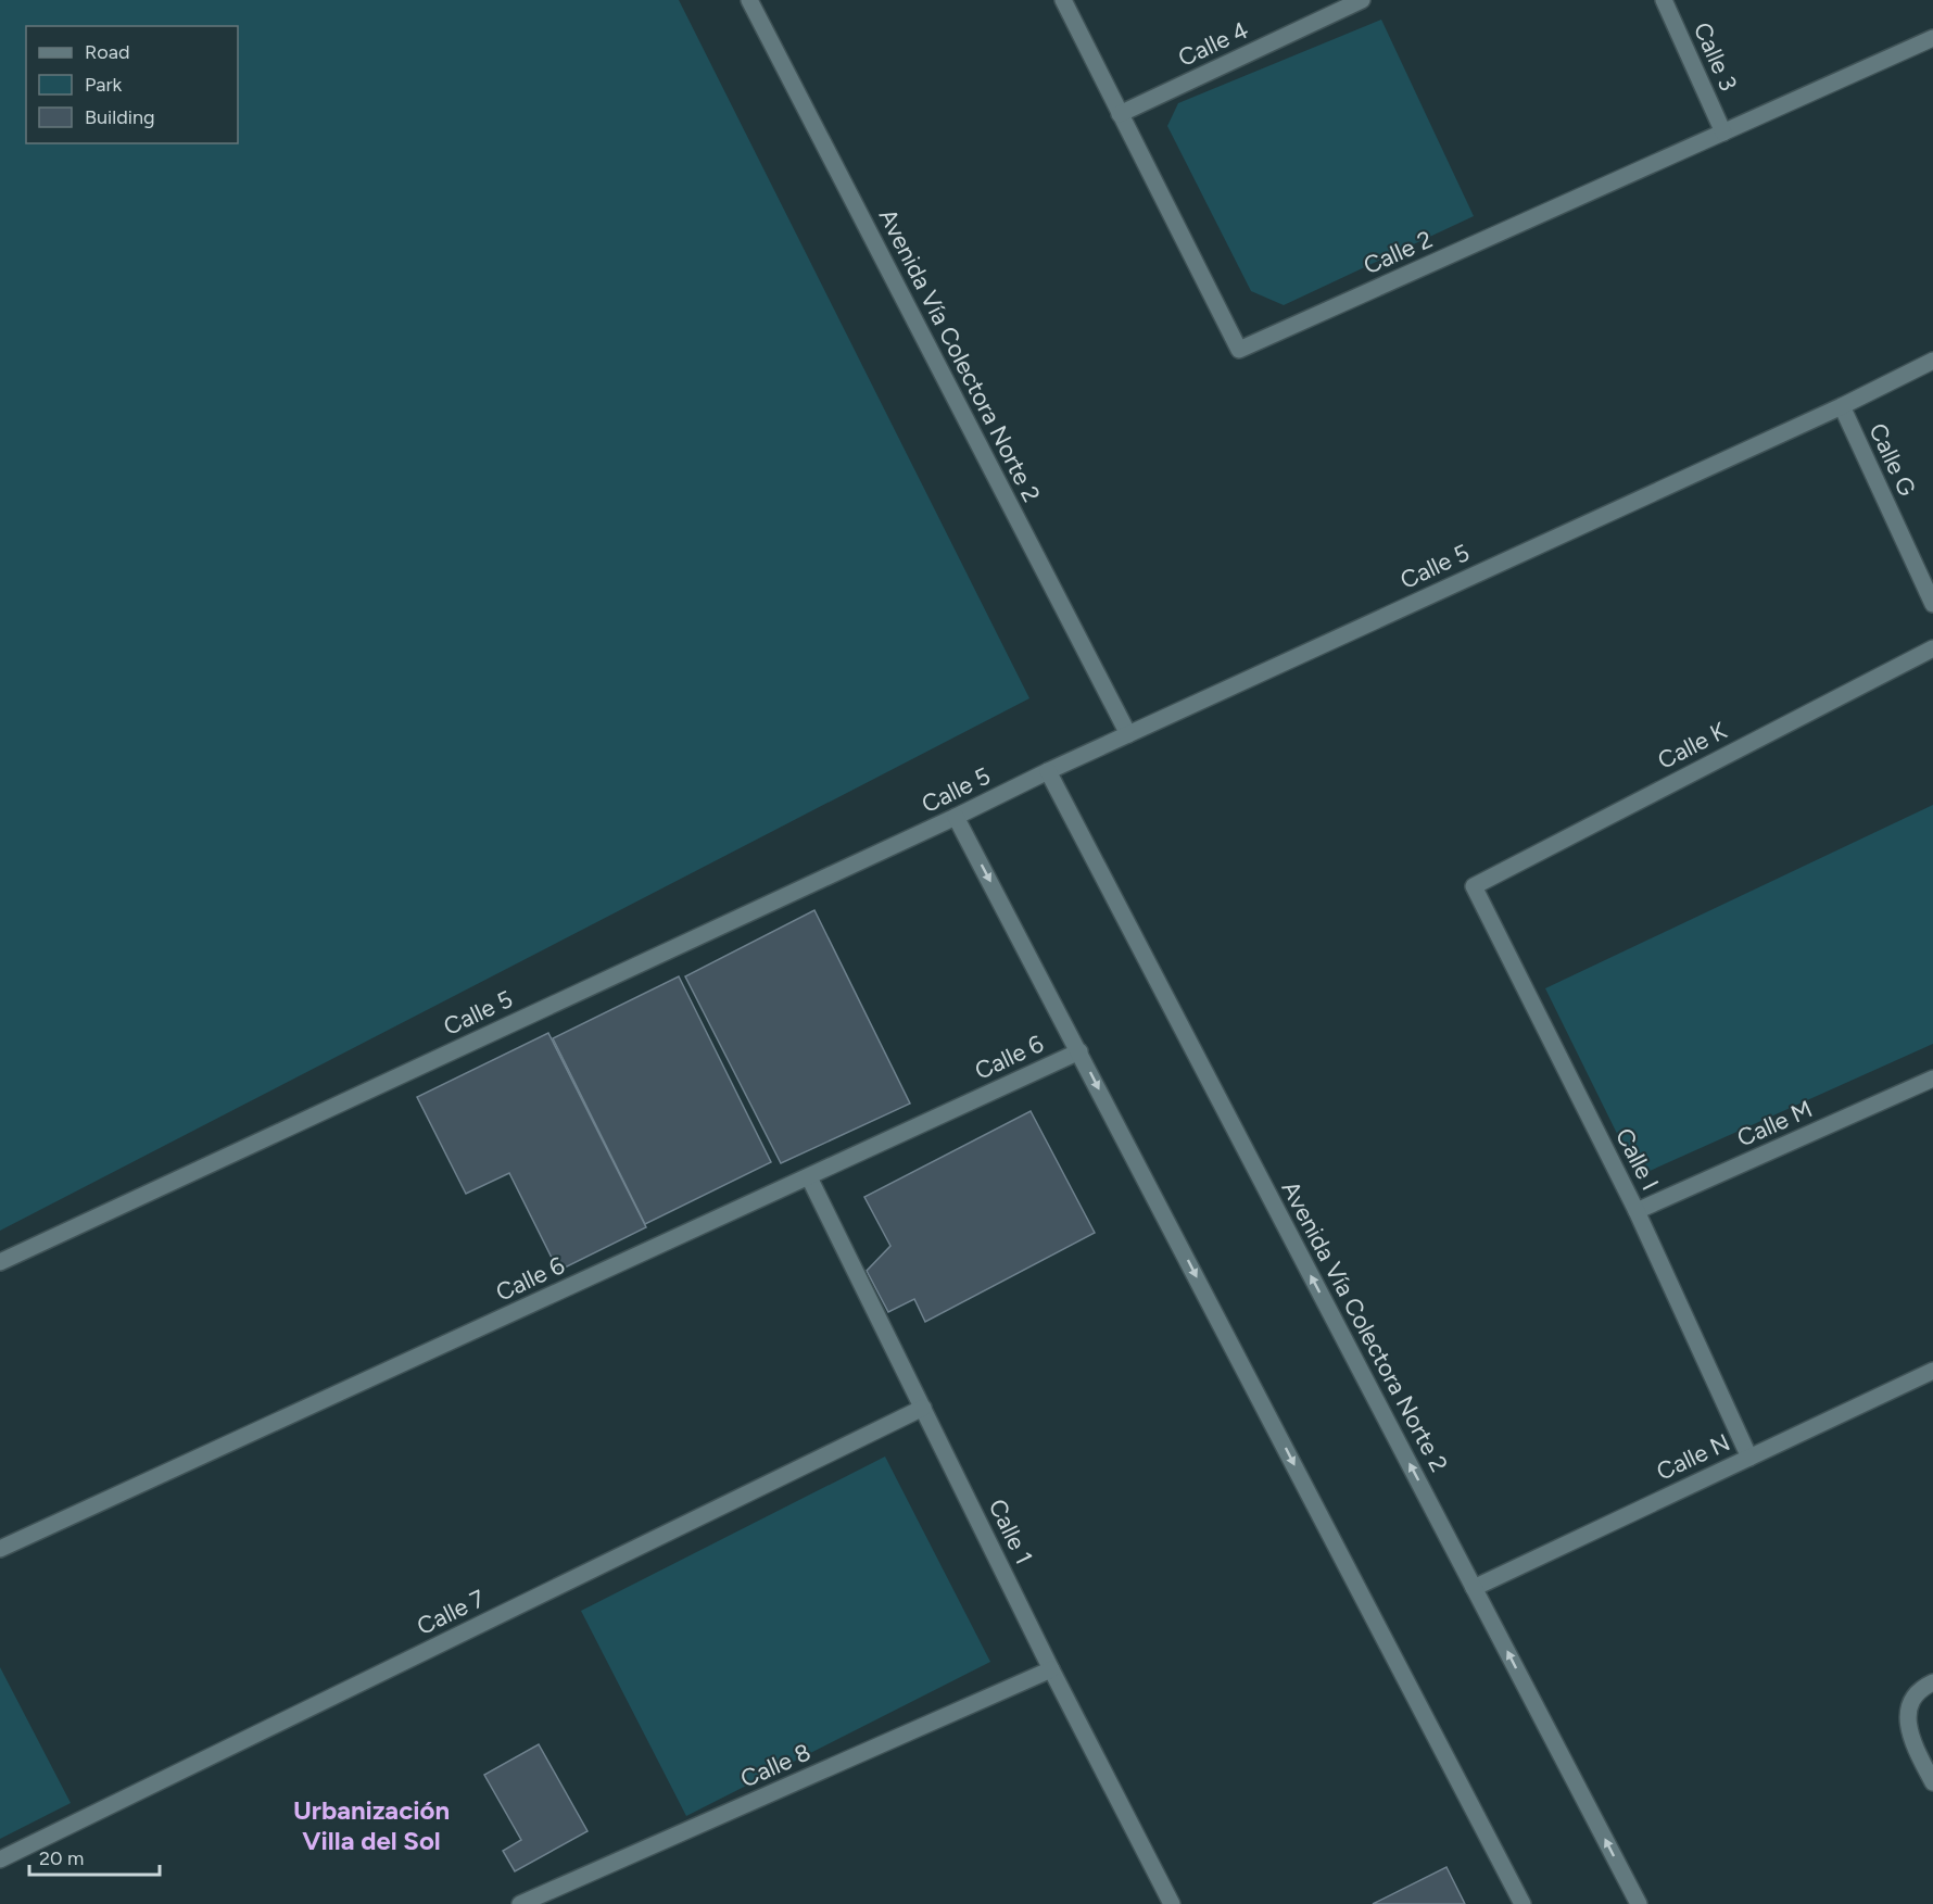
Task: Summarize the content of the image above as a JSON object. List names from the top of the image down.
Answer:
{
  "streets": {
    "street": [
      "Calle 4",
      "Calle 3",
      "Calle 2",
      "Avenida Vía Colectora Norte 2",
      "Calle G",
      "Calle 5",
      "Calle K",
      "Calle 6",
      "Calle M",
      "Calle I",
      "Calle N",
      "Calle 1",
      "Calle 7",
      "Calle 8"
    ]
  },
  "crossings": [
    ["Calle 4", "Calle 2"],
    ["Calle 3", "Calle 2"],
    ["Avenida Vía Colectora Norte 2", "Calle 5"],
    ["Avenida Vía Colectora Norte 2", "Calle N"],
    ["Calle G", "Calle 5"],
    ["Calle K", "Calle I"],
    ["Calle 6", "Calle 1"],
    ["Calle M", "Calle I"],
    ["Calle I", "Calle N"],
    ["Calle 1", "Calle 7"],
    ["Calle 1", "Calle 8"]
  ],
  "districts": ["Urbanización Villa del Sol"],
  "legend": ["Road", "Park", "Building"],
  "scale_bar": "20 m"
}
